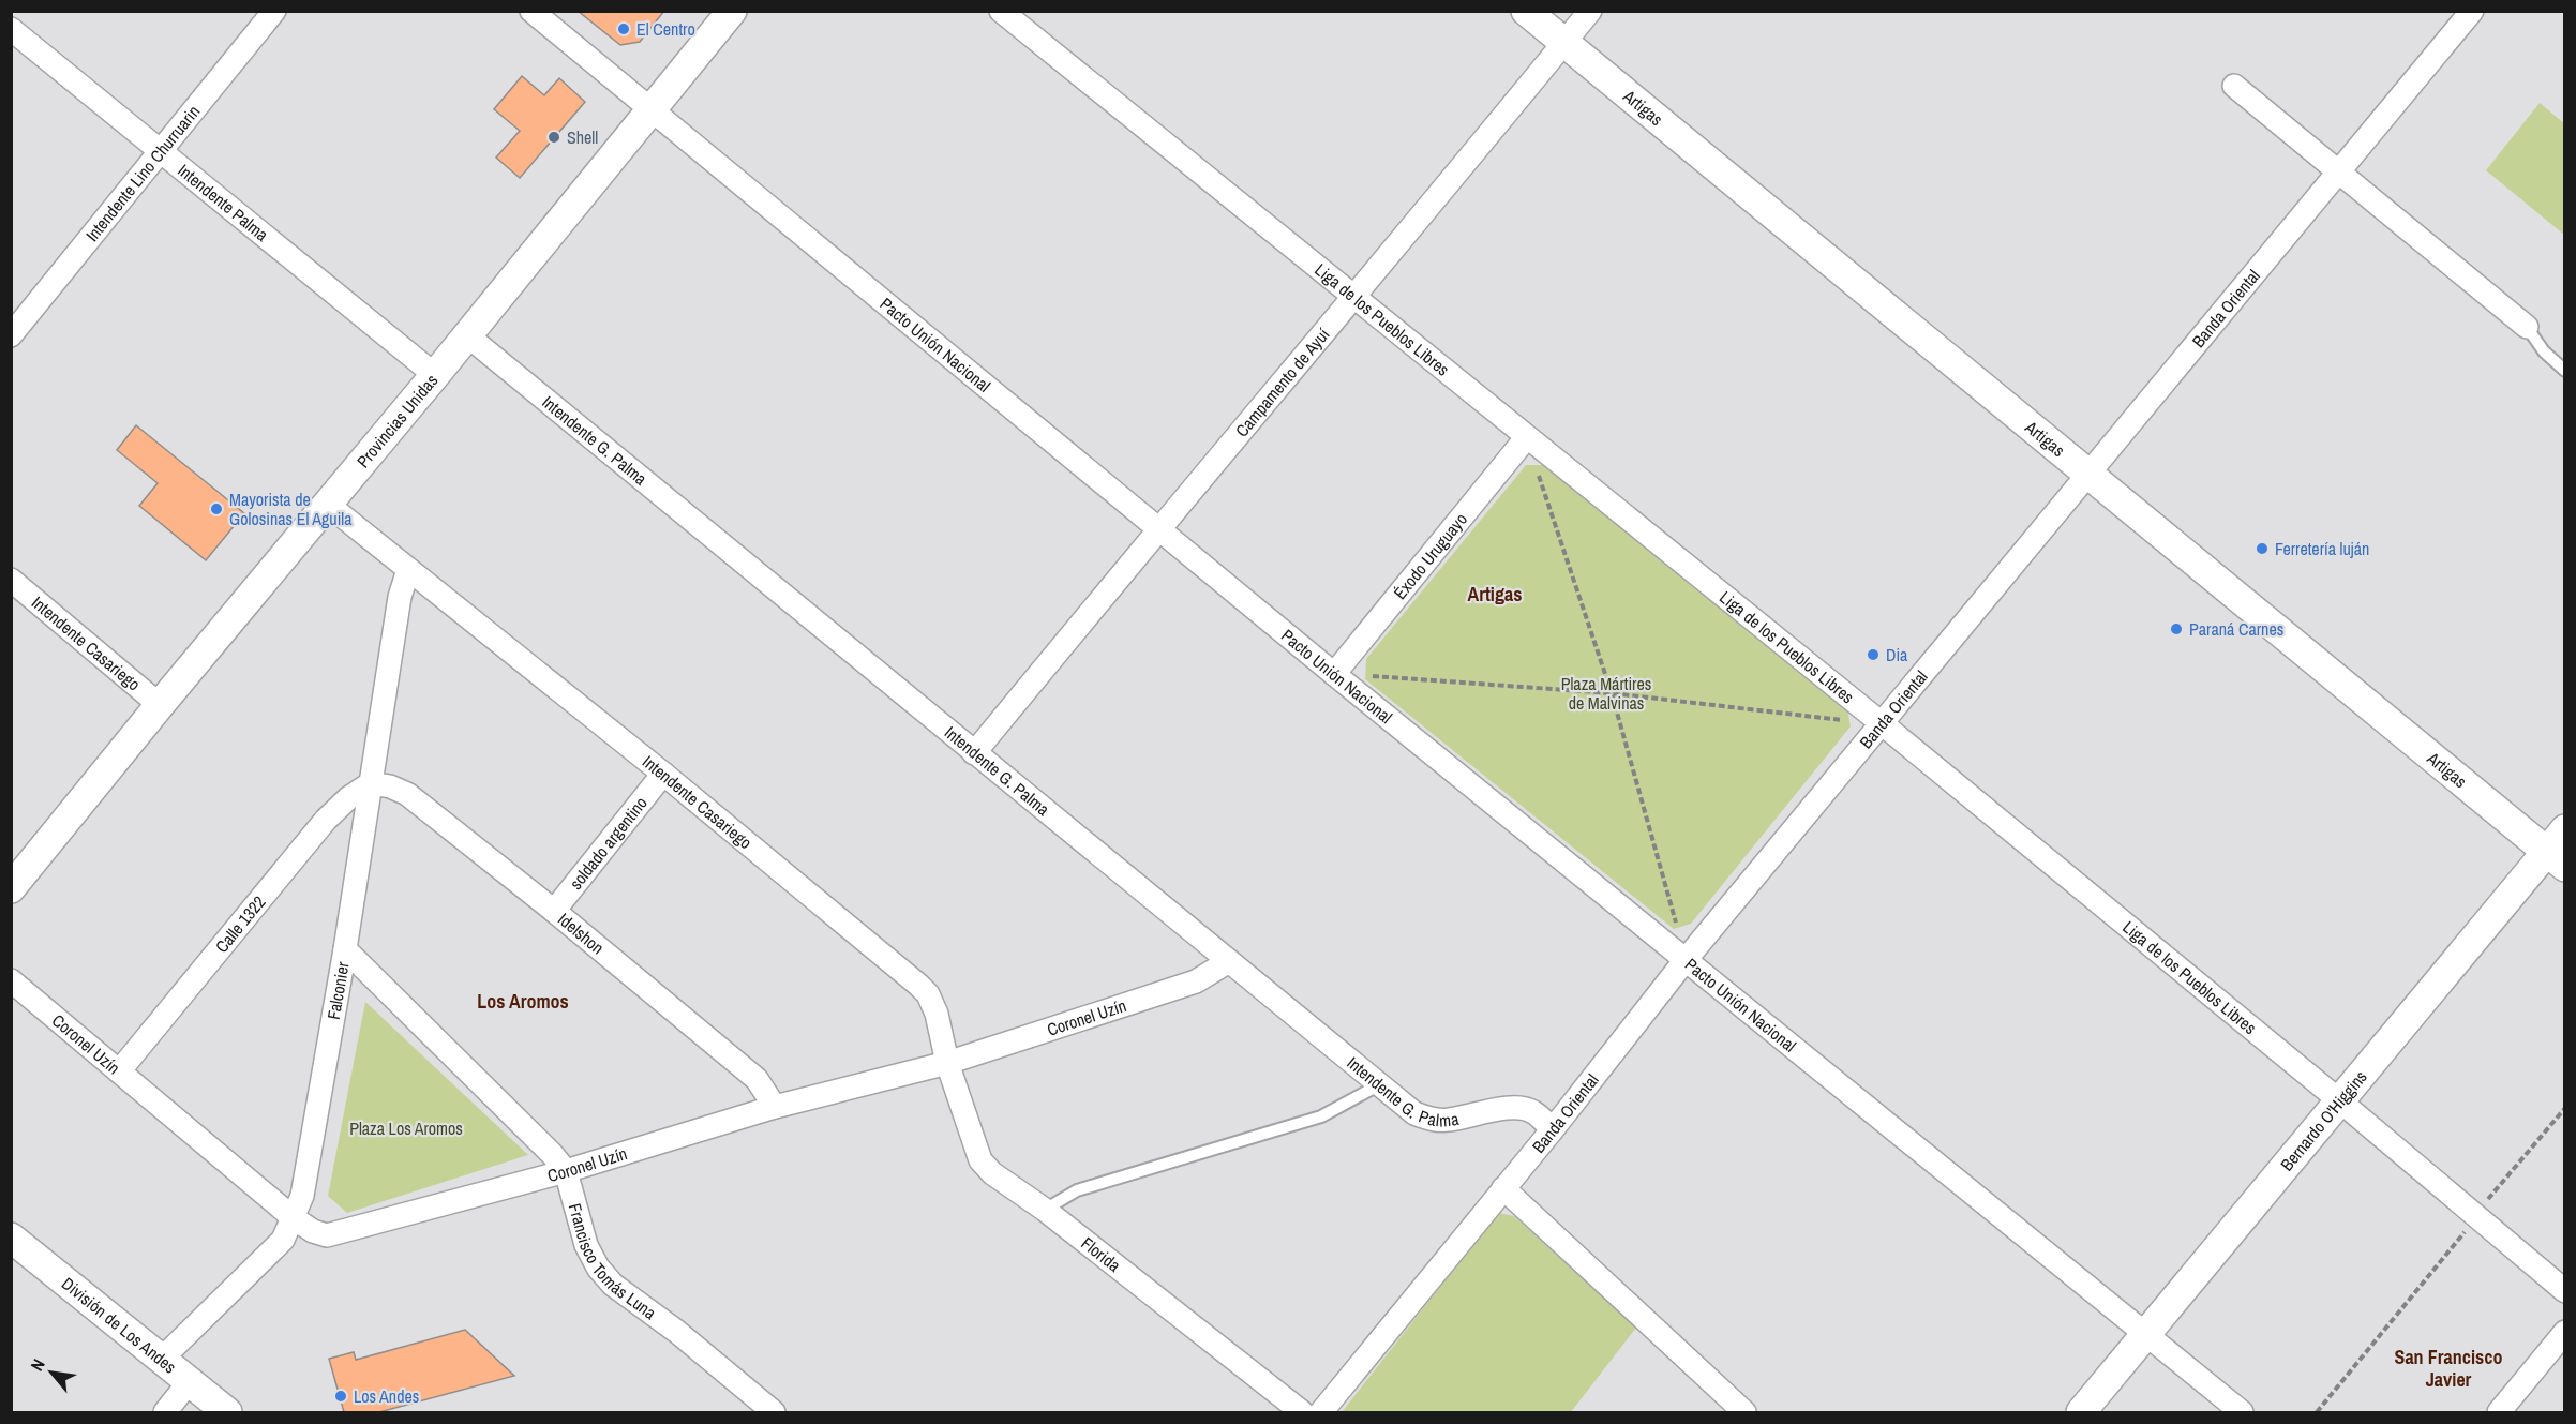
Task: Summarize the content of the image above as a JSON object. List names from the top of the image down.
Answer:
{
  "streets": {
    "street": [
      "Artigas",
      "Intendente Lino Churruarin",
      "Intendente Palma",
      "Banda Oriental",
      "Liga de los Pueblos Libres",
      "Pacto Unión Nacional",
      "Campamento de Ayuí",
      "Provincias Unidas",
      "Intendente G. Palma",
      "Éxodo Uruguayo",
      "Intendente Casariego",
      "soldado argentino",
      "Calle 1322",
      "Idelshon",
      "Falconier",
      "Coronel Uzín",
      "Bernardo O'Higgins",
      "Florida",
      "Francisco Tomás Luna",
      "División de Los Andes"
    ]
  },
  "crossings": [
    ["Artigas", "Banda Oriental"],
    ["Artigas", "Campamento de Ayuí"],
    ["Artigas", "Bernardo O'Higgins"],
    ["Intendente Lino Churruarin", "Intendente Palma"],
    ["Intendente Palma", "Provincias Unidas"],
    ["Banda Oriental", "Liga de los Pueblos Libres"],
    ["Banda Oriental", "Pacto Unión Nacional"],
    ["Banda Oriental", "Intendente G. Palma"],
    ["Liga de los Pueblos Libres", "Campamento de Ayuí"],
    ["Liga de los Pueblos Libres", "Éxodo Uruguayo"],
    ["Liga de los Pueblos Libres", "Bernardo O'Higgins"],
    ["Pacto Unión Nacional", "Campamento de Ayuí"],
    ["Pacto Unión Nacional", "Provincias Unidas"],
    ["Pacto Unión Nacional", "Éxodo Uruguayo"],
    ["Pacto Unión Nacional", "Bernardo O'Higgins"],
    ["Campamento de Ayuí", "Intendente G. Palma"],
    ["Provincias Unidas", "Intendente G. Palma"],
    ["Provincias Unidas", "Intendente Casariego"],
    ["Intendente G. Palma", "Coronel Uzín"],
    ["Intendente Casariego", "soldado argentino"],
    ["Intendente Casariego", "Falconier"],
    ["Intendente Casariego", "Coronel Uzín"],
    ["Intendente Casariego", "Florida"],
    ["soldado argentino", "Idelshon"],
    ["Calle 1322", "Idelshon"],
    ["Calle 1322", "Falconier"],
    ["Calle 1322", "Coronel Uzín"],
    ["Idelshon", "Falconier"],
    ["Idelshon", "Coronel Uzín"],
    ["Falconier", "Coronel Uzín"],
    ["Falconier", "Francisco Tomás Luna"],
    ["Falconier", "División de Los Andes"],
    ["Coronel Uzín", "Florida"],
    ["Coronel Uzín", "Francisco Tomás Luna"]
  ],
  "districts": ["Artigas", "Los Aromos", "San Francisco Javier"],
  "parks": ["Plaza Mártires de Malvinas", "Plaza Los Aromos"],
  "places": [
    "El Centro",
    "Shell",
    "Mayorista de Golosinas El Aguila",
    "Ferretería luján",
    "Paraná Carnes",
    "Dia",
    "Los Andes"
  ],
  "north": "top left"
}
